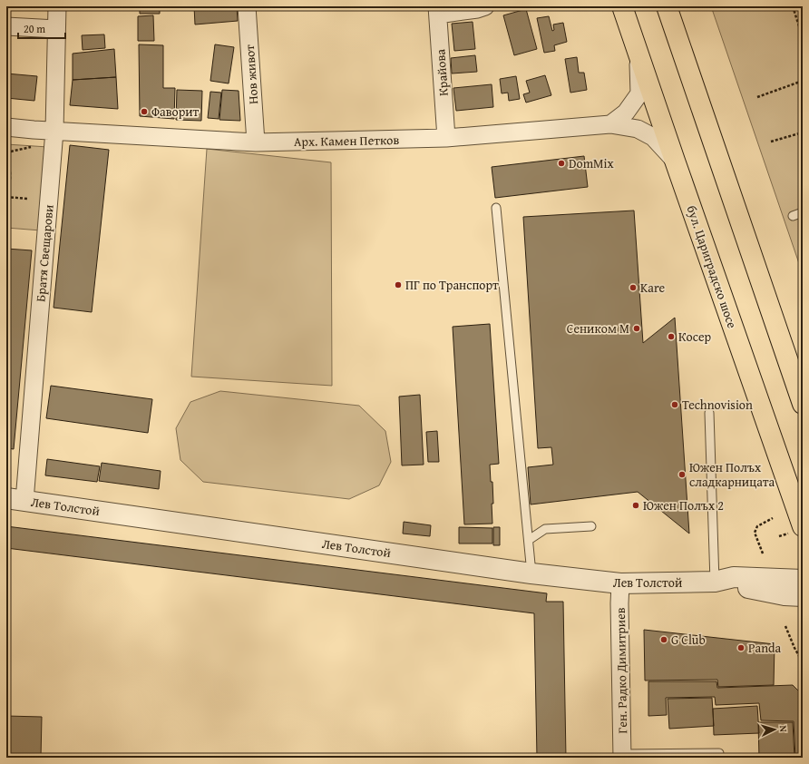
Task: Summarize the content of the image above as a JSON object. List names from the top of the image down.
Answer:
{
  "streets": {
    "main road": ["бул. Цариградско шосе"],
    "street": [
      "Крайова",
      "Нов живот",
      "Арх. Камен Петков",
      "Братя Свещарови",
      "Лев Толстой",
      "Ген. Радко Димитриев"
    ]
  },
  "crossings": [
    ["Крайова", "Арх. Камен Петков"],
    ["Нов живот", "Арх. Камен Петков"],
    ["Арх. Камен Петков", "Братя Свещарови"],
    ["Арх. Камен Петков", "бул. Цариградско шосе"],
    ["Братя Свещарови", "Лев Толстой"],
    ["Лев Толстой", "Ген. Радко Димитриев"]
  ],
  "places": [
    "Фаворит",
    "DomMix",
    "ПГ по Транспорт",
    "Kare",
    "Сеником М",
    "Косер",
    "Technovision",
    "Южен Полъх сладкарницата",
    "Южен Полъх 2",
    "G Club",
    "Panda"
  ],
  "scale_bar": "20 m",
  "north": "right"
}
